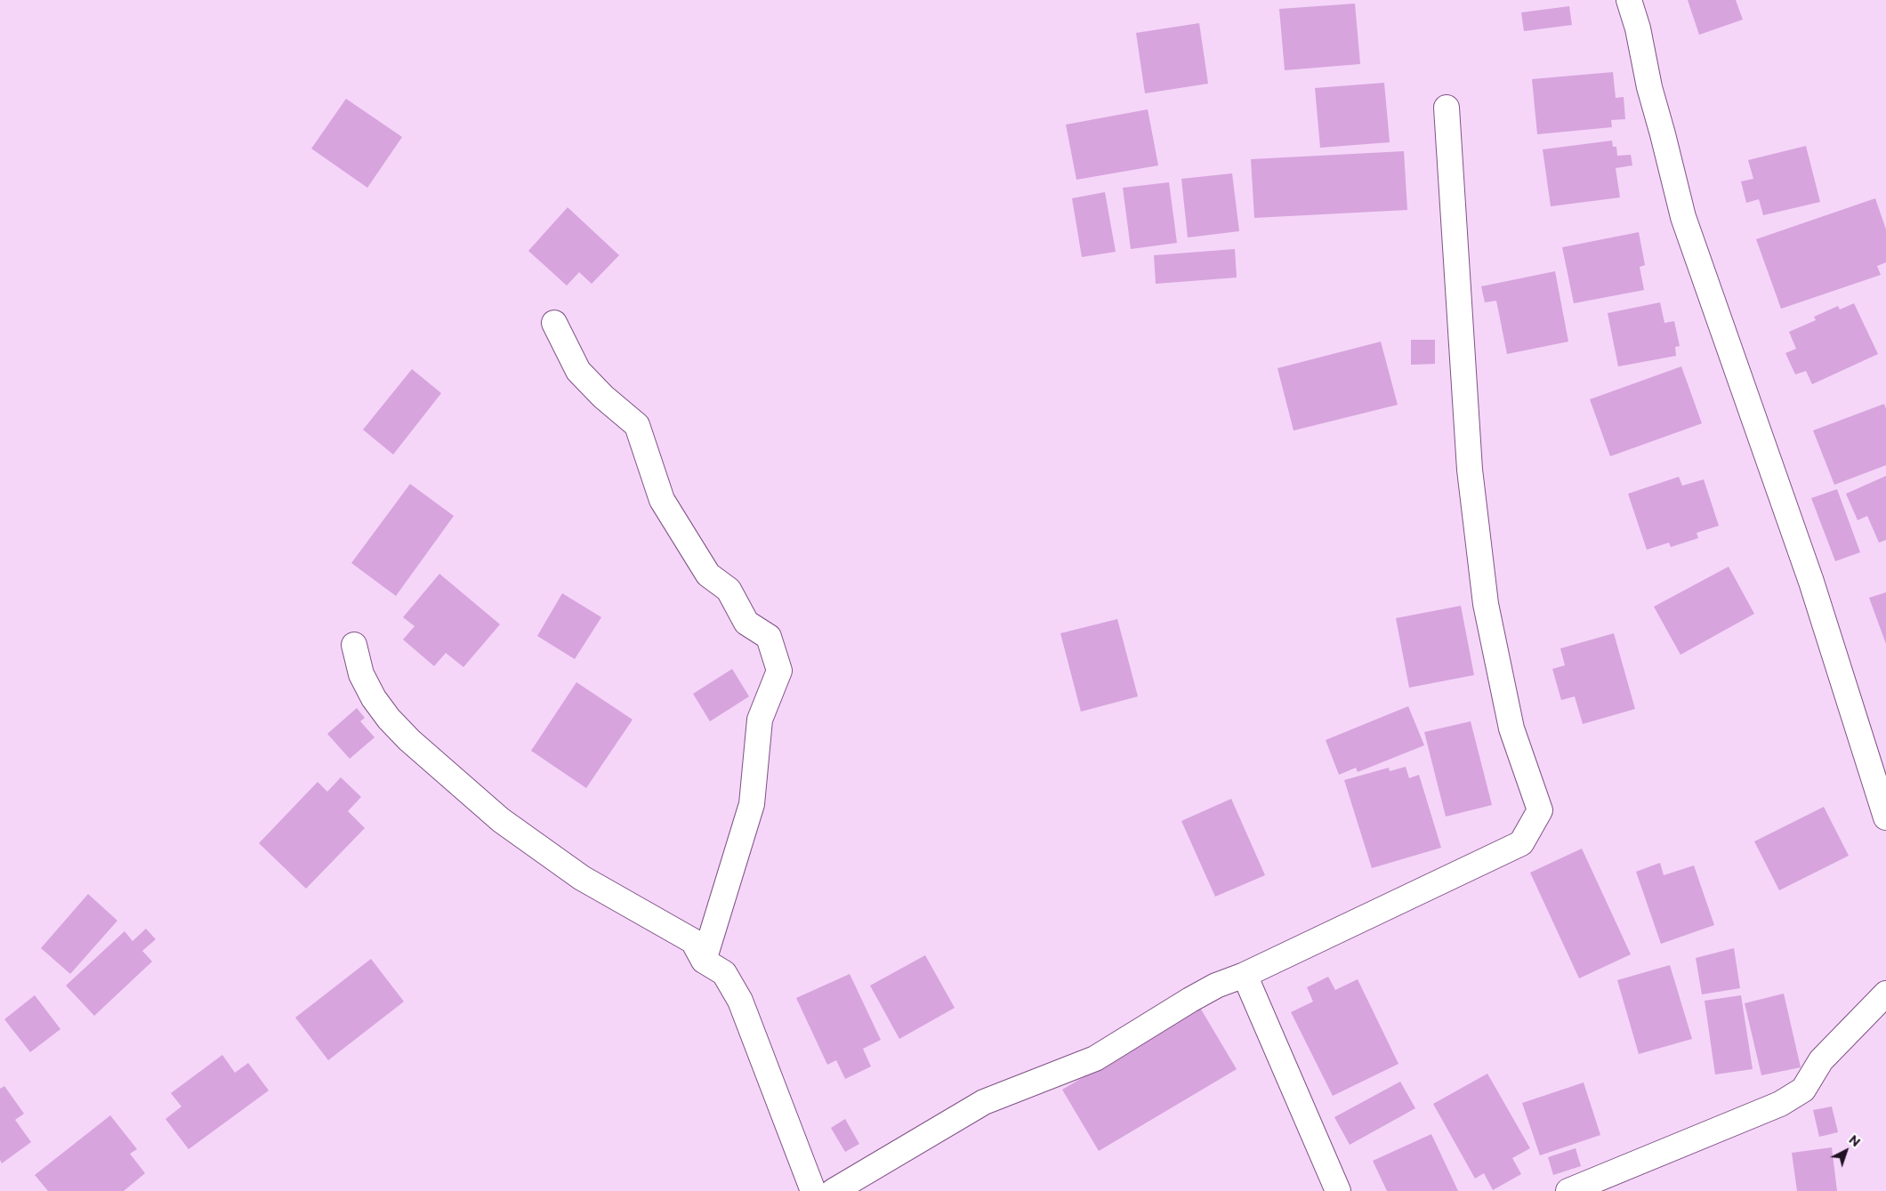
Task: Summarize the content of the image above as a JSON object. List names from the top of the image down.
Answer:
{
  "north": "top right"
}
